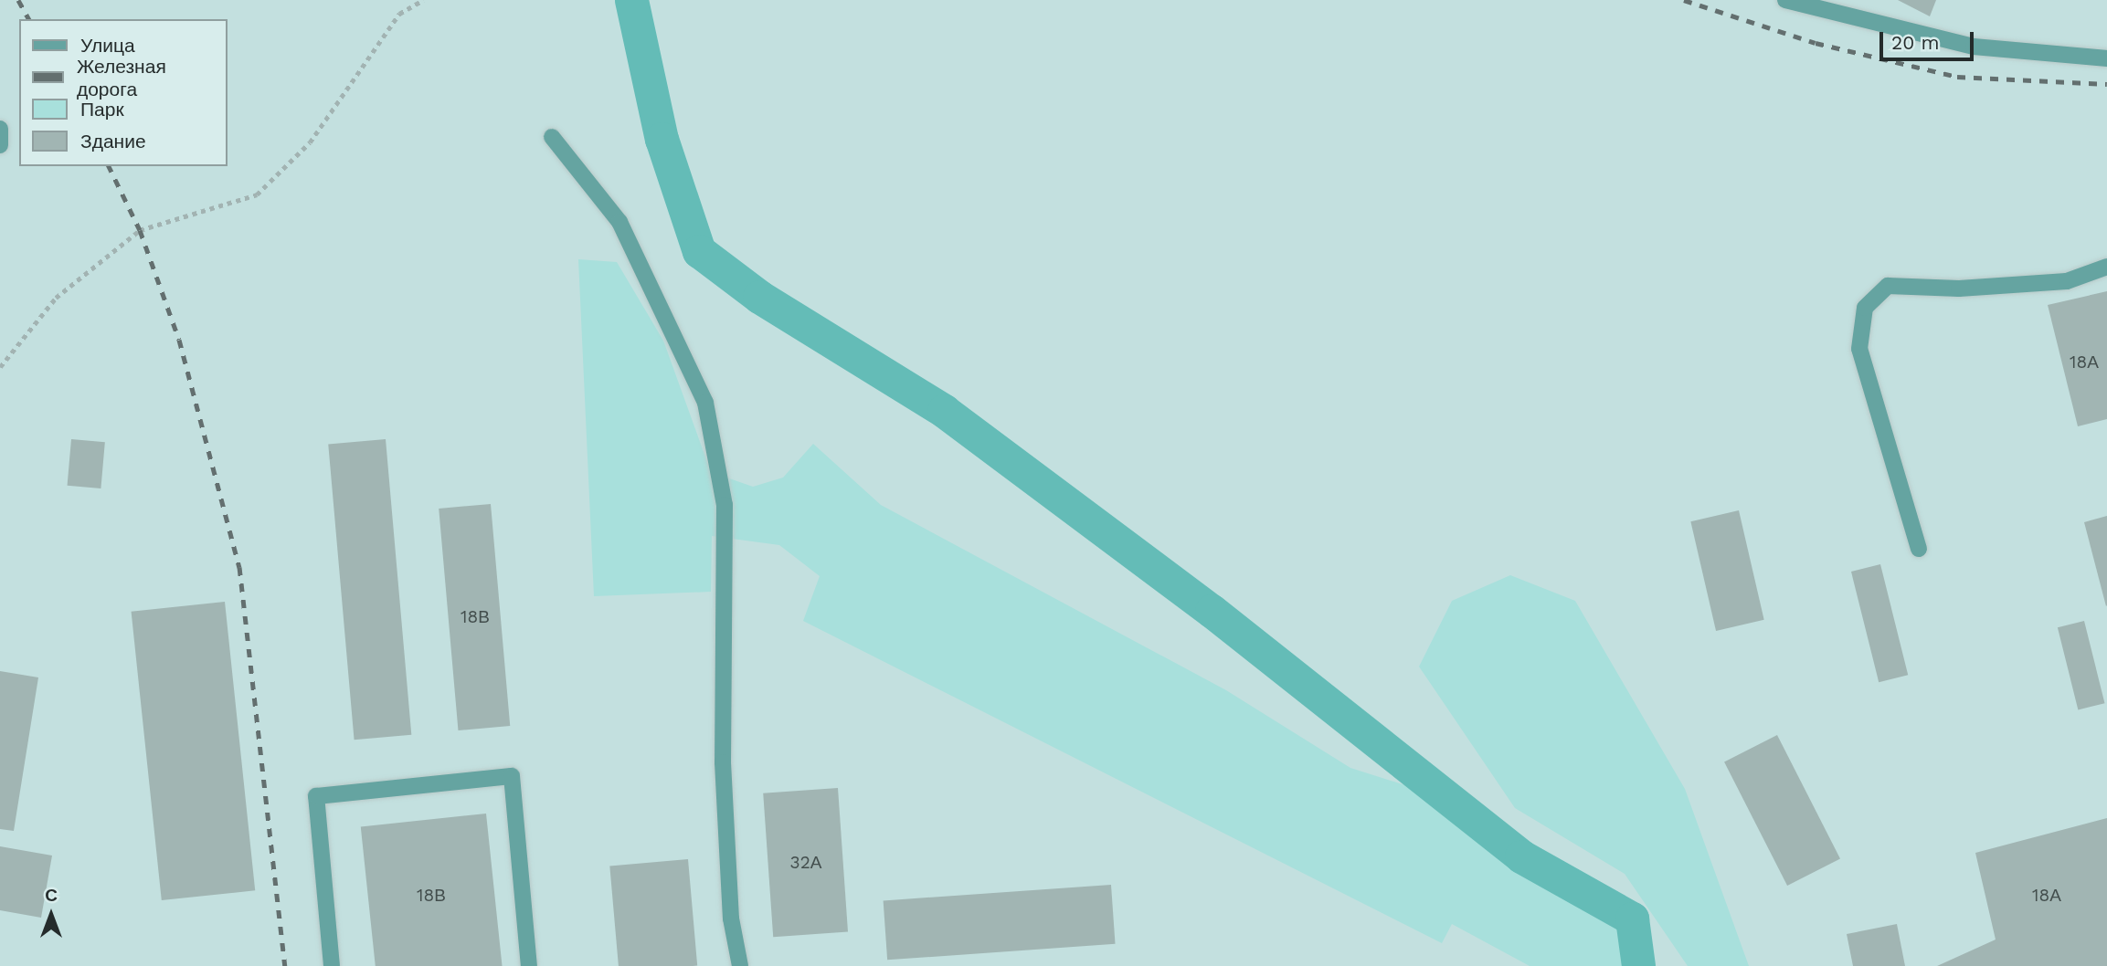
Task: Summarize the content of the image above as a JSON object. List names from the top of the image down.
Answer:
{
  "house_numbers": [
    "18А",
    "18В",
    "32А",
    "18В",
    "18А"
  ],
  "legend": [
    "Улица",
    "Железная дорога",
    "Парк",
    "Здание"
  ],
  "scale_bar": "20 m",
  "north": "top"
}
